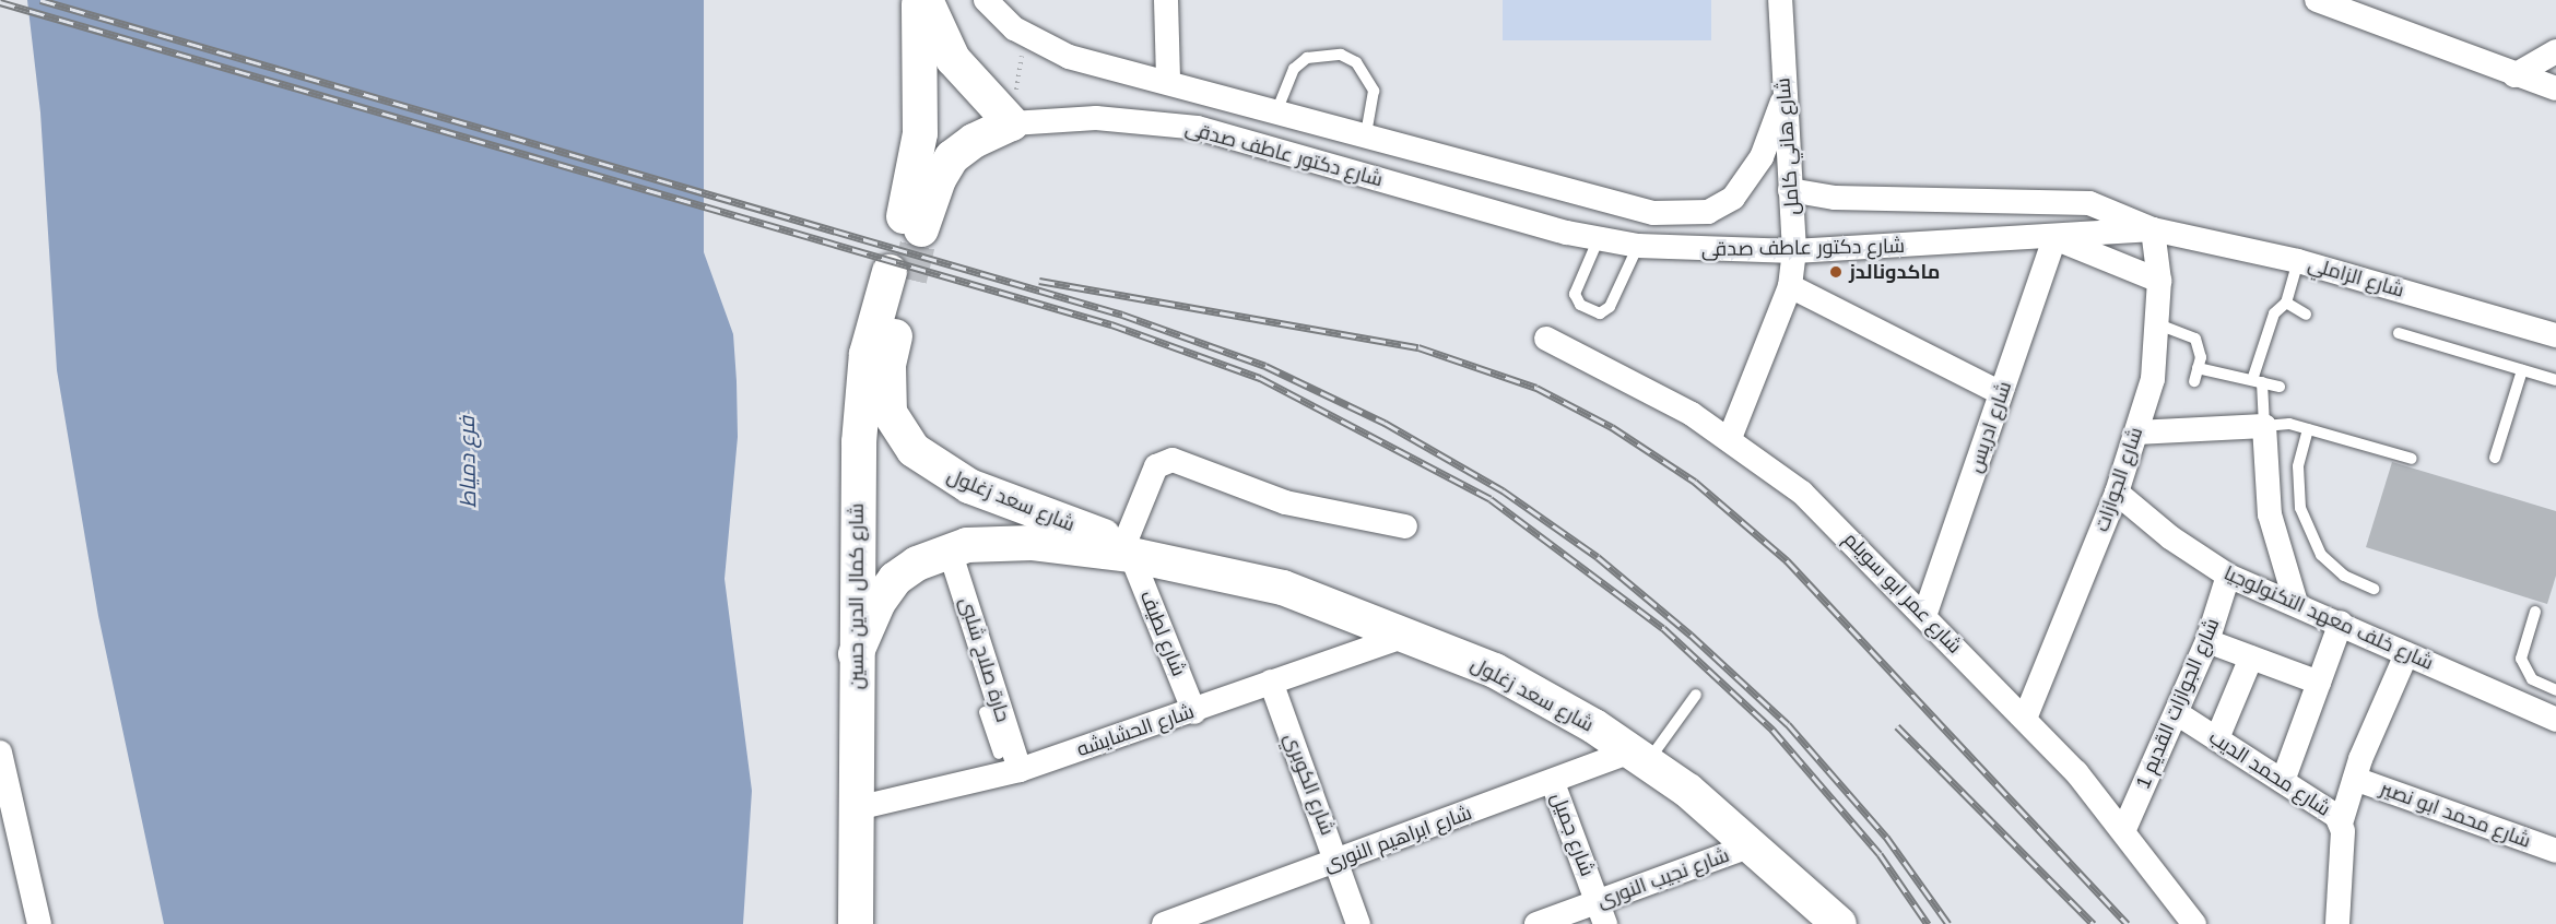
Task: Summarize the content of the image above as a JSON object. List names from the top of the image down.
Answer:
{
  "streets": {
    "main road": ["شارع دكتور عاطف صدقى", "شارع سعد زغلول", "شارع كمال الدين حسين"],
    "street": [
      "شارع هاني كامل",
      "شارع الزاملي",
      "شارع ادريس",
      "شارع الجوازات",
      "شارع عمر ابو سويلم",
      "شارع خلف معهد التكنولوجيا",
      "شارع لطيف",
      "حارة صلاح شلبى",
      "شارع الجوازات القديم 1",
      "شارع الحشايشه",
      "شارع محمد الديب",
      "شارع الكوبري",
      "شارع محمد ابو نصير",
      "شارع جميل",
      "شارع ابراهيم النورى",
      "شارع نجيب النورى"
    ]
  },
  "crossings": [
    ["شارع هاني كامل", "شارع دكتور عاطف صدقى"],
    ["شارع هاني كامل", "شارع عمر ابو سويلم"],
    ["شارع دكتور عاطف صدقى", "شارع الزاملي"],
    ["شارع دكتور عاطف صدقى", "شارع ادريس"],
    ["شارع دكتور عاطف صدقى", "شارع الجوازات"],
    ["شارع الزاملي", "شارع الجوازات"],
    ["شارع ادريس", "شارع عمر ابو سويلم"],
    ["شارع الجوازات", "شارع عمر ابو سويلم"],
    ["شارع الجوازات", "شارع خلف معهد التكنولوجيا"],
    ["شارع سعد زغلول", "شارع كمال الدين حسين"],
    ["شارع سعد زغلول", "شارع لطيف"],
    ["شارع سعد زغلول", "حارة صلاح شلبى"],
    ["شارع سعد زغلول", "شارع الحشايشه"],
    ["شارع سعد زغلول", "شارع ابراهيم النورى"],
    ["شارع سعد زغلول", "شارع نجيب النورى"],
    ["شارع عمر ابو سويلم", "شارع الجوازات القديم 1"],
    ["شارع كمال الدين حسين", "شارع الحشايشه"],
    ["شارع خلف معهد التكنولوجيا", "شارع الجوازات القديم 1"],
    ["شارع لطيف", "شارع الحشايشه"],
    ["حارة صلاح شلبى", "شارع الحشايشه"],
    ["شارع الجوازات القديم 1", "شارع محمد الديب"],
    ["شارع الحشايشه", "شارع الكوبري"],
    ["شارع الكوبري", "شارع ابراهيم النورى"],
    ["شارع جميل", "شارع ابراهيم النورى"],
    ["شارع جميل", "شارع نجيب النورى"]
  ],
  "water": ["فرع دمياط"],
  "places": ["ماكدونالدز"]
}
